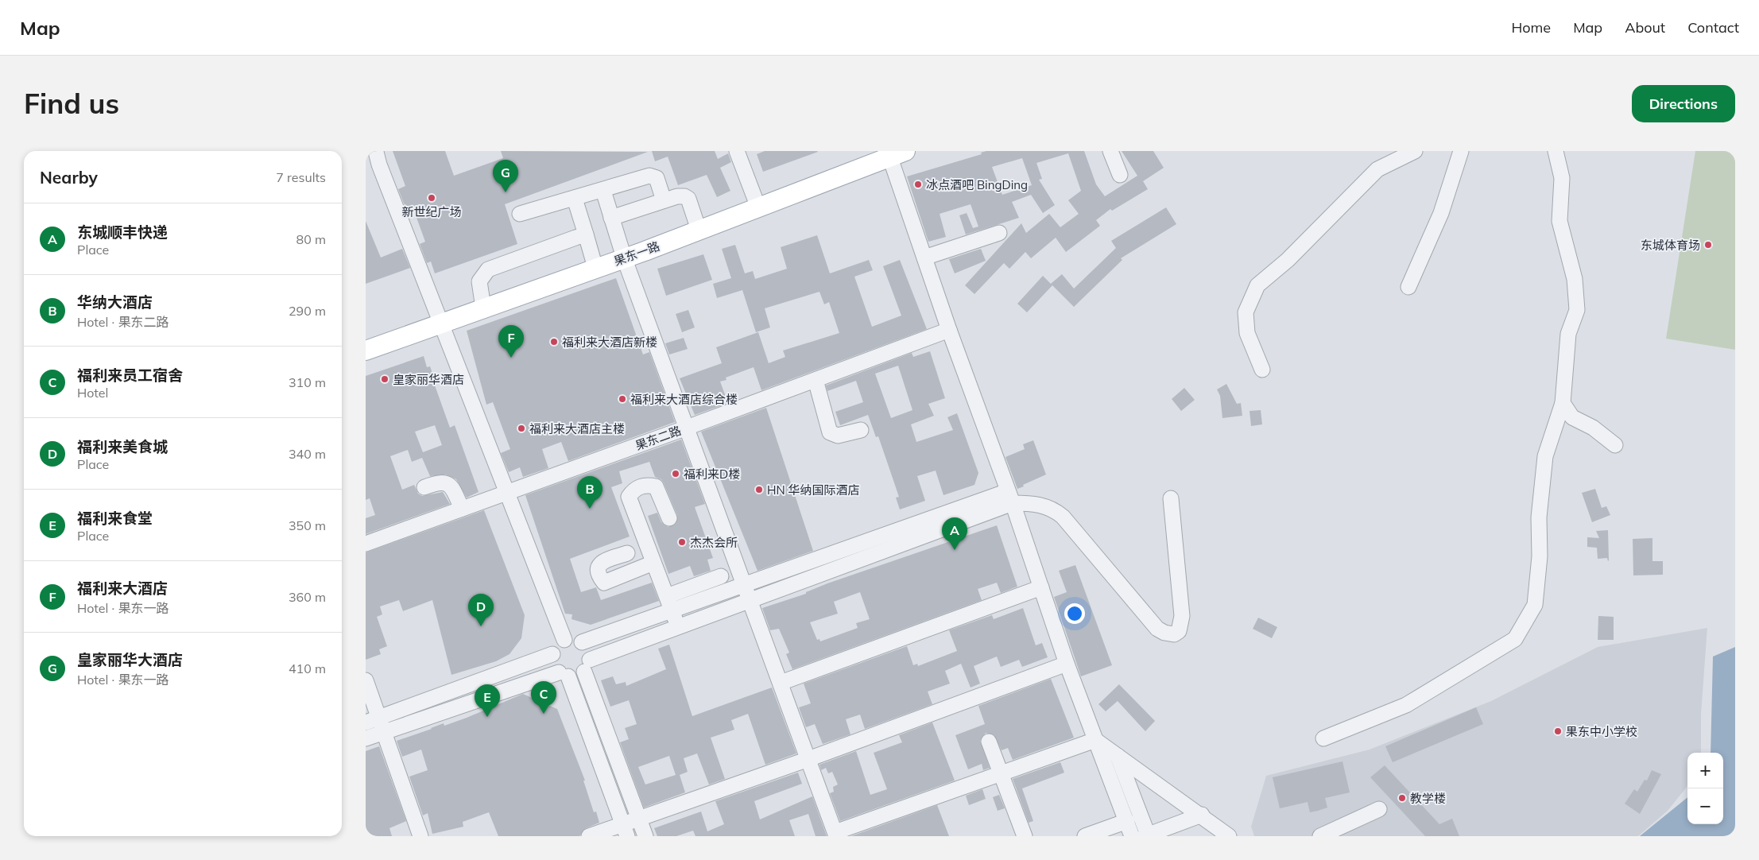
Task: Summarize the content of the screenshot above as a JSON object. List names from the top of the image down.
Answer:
{
  "streets": {
    "main road": ["果东一路"],
    "street": ["果东二路"]
  },
  "places": [
    "冰点酒吧 BingDing",
    "新世纪广场",
    "东城体育场",
    "福利来大酒店新楼",
    "皇家丽华酒店",
    "福利来大酒店综合楼",
    "福利来大酒店主楼",
    "福利来D楼",
    "HN 华纳国际酒店",
    "杰杰会所",
    "果东中小学校",
    "教学楼"
  ],
  "page": {
    "header": "Map",
    "nav": [
      "Home",
      "Map",
      "About",
      "Contact"
    ],
    "buttons": "Directions",
    "title": "Find us",
    "heading": ["Nearby", "7 results"],
    "pins": [
      "G",
      "F",
      "B",
      "A",
      "D",
      "C",
      "E"
    ],
    "list": [
      {
        "mark": "A",
        "name": "东城顺丰快递",
        "note": "Place",
        "value": "80 m"
      },
      {
        "mark": "B",
        "name": "华纳大酒店",
        "note": "Hotel · 果东二路",
        "value": "290 m"
      },
      {
        "mark": "C",
        "name": "福利来员工宿舍",
        "note": "Hotel",
        "value": "310 m"
      },
      {
        "mark": "D",
        "name": "福利来美食城",
        "note": "Place",
        "value": "340 m"
      },
      {
        "mark": "E",
        "name": "福利来食堂",
        "note": "Place",
        "value": "350 m"
      },
      {
        "mark": "F",
        "name": "福利来大酒店",
        "note": "Hotel · 果东一路",
        "value": "360 m"
      },
      {
        "mark": "G",
        "name": "皇家丽华大酒店",
        "note": "Hotel · 果东一路",
        "value": "410 m"
      }
    ],
    "map_buttons": ["+", "−"]
  }
}
